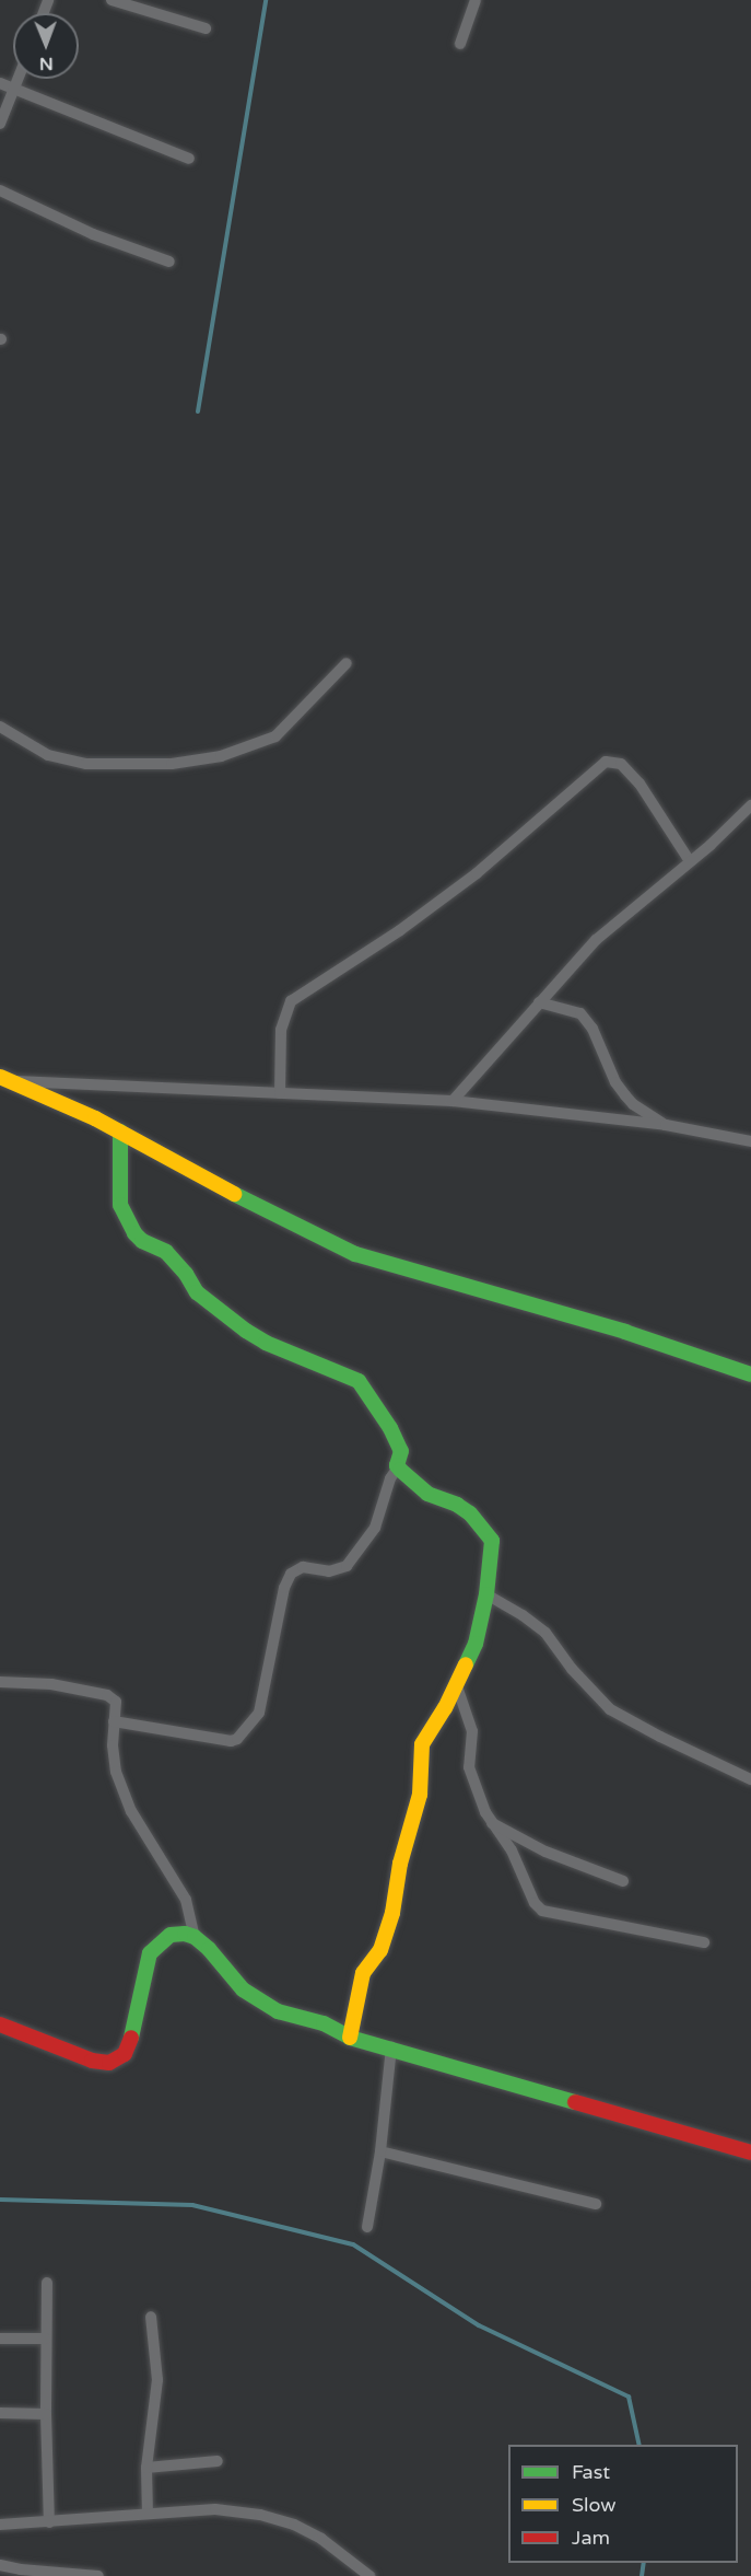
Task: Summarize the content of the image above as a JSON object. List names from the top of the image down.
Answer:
{
  "legend": ["Fast", "Slow", "Jam"],
  "north": "bottom"
}
